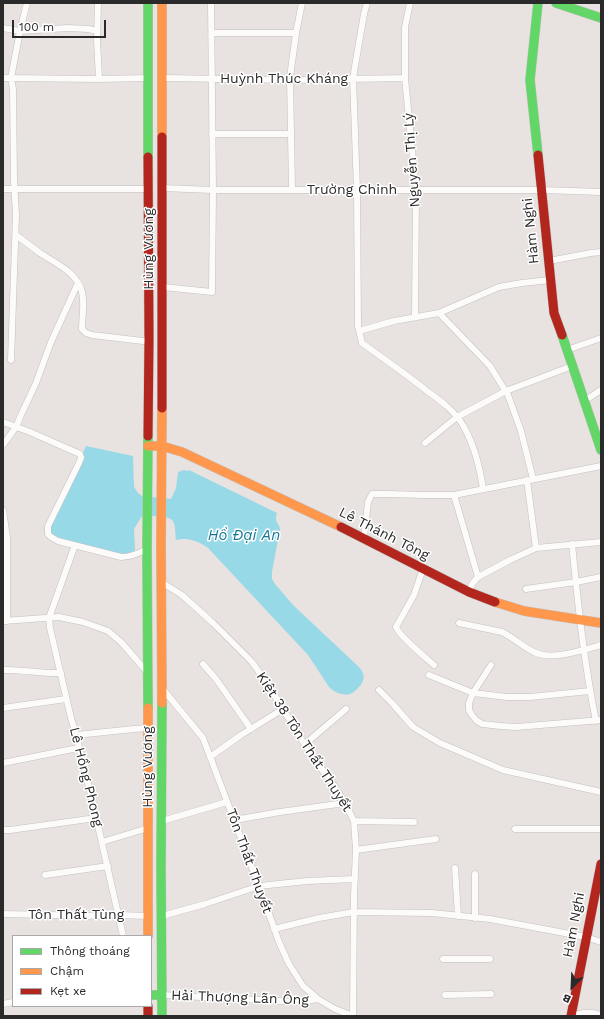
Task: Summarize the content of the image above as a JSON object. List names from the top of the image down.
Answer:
{
  "streets": {
    "main road": ["Hàm Nghi", "Hùng Vương", "Lê Thánh Tông"],
    "street": [
      "Huỳnh Thúc Kháng",
      "Nguyễn Thị Lý",
      "Trường Chinh",
      "Kiệt 38 Tôn Thất Thuyết",
      "Lê Hồng Phong",
      "Tôn Thất Thuyết",
      "Tôn Thất Tùng",
      "Hải Thượng Lãn Ông"
    ]
  },
  "crossings": [
    ["Huỳnh Thúc Kháng", "Nguyễn Thị Lý"],
    ["Huỳnh Thúc Kháng", "Hùng Vương"],
    ["Nguyễn Thị Lý", "Trường Chinh"],
    ["Trường Chinh", "Hàm Nghi"],
    ["Trường Chinh", "Hùng Vương"],
    ["Hùng Vương", "Lê Thánh Tông"],
    ["Hùng Vương", "Kiệt 38 Tôn Thất Thuyết"],
    ["Hùng Vương", "Tôn Thất Thuyết"],
    ["Hùng Vương", "Tôn Thất Tùng"],
    ["Hùng Vương", "Hải Thượng Lãn Ông"],
    ["Kiệt 38 Tôn Thất Thuyết", "Tôn Thất Thuyết"],
    ["Lê Hồng Phong", "Tôn Thất Tùng"],
    ["Tôn Thất Thuyết", "Hải Thượng Lãn Ông"]
  ],
  "water": ["Hồ Đại An"],
  "legend": ["Thông thoáng", "Chậm", "Kẹt xe"],
  "scale_bar": "100 m",
  "north": "bottom left"
}
